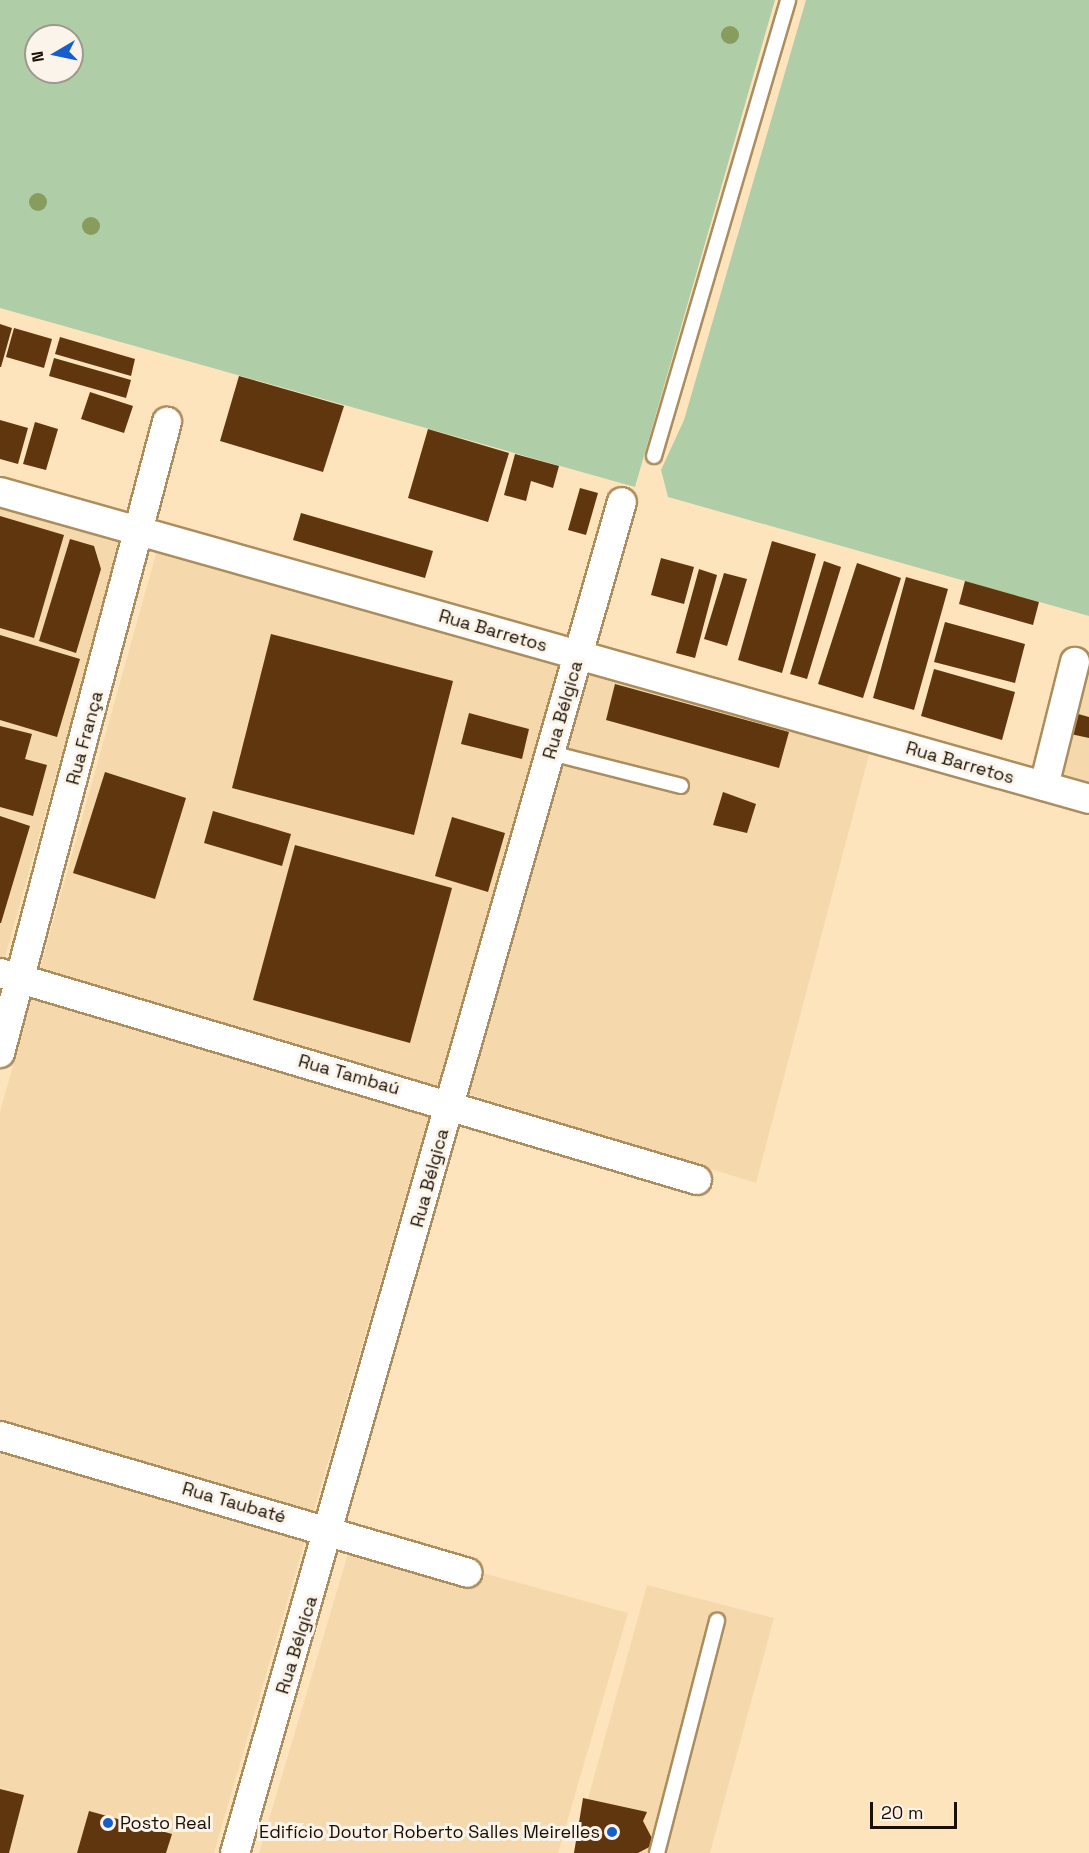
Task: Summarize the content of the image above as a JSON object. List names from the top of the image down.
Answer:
{
  "streets": {
    "street": [
      "Rua Barretos",
      "Rua Bélgica",
      "Rua França",
      "Rua Tambaú",
      "Rua Taubaté"
    ]
  },
  "crossings": [
    ["Rua Barretos", "Rua Bélgica"],
    ["Rua Barretos", "Rua França"],
    ["Rua Bélgica", "Rua Tambaú"],
    ["Rua Bélgica", "Rua Taubaté"],
    ["Rua França", "Rua Tambaú"]
  ],
  "places": ["Posto Real", "Edifício Doutor Roberto Salles Meirelles"],
  "scale_bar": "20 m",
  "north": "left"
}
